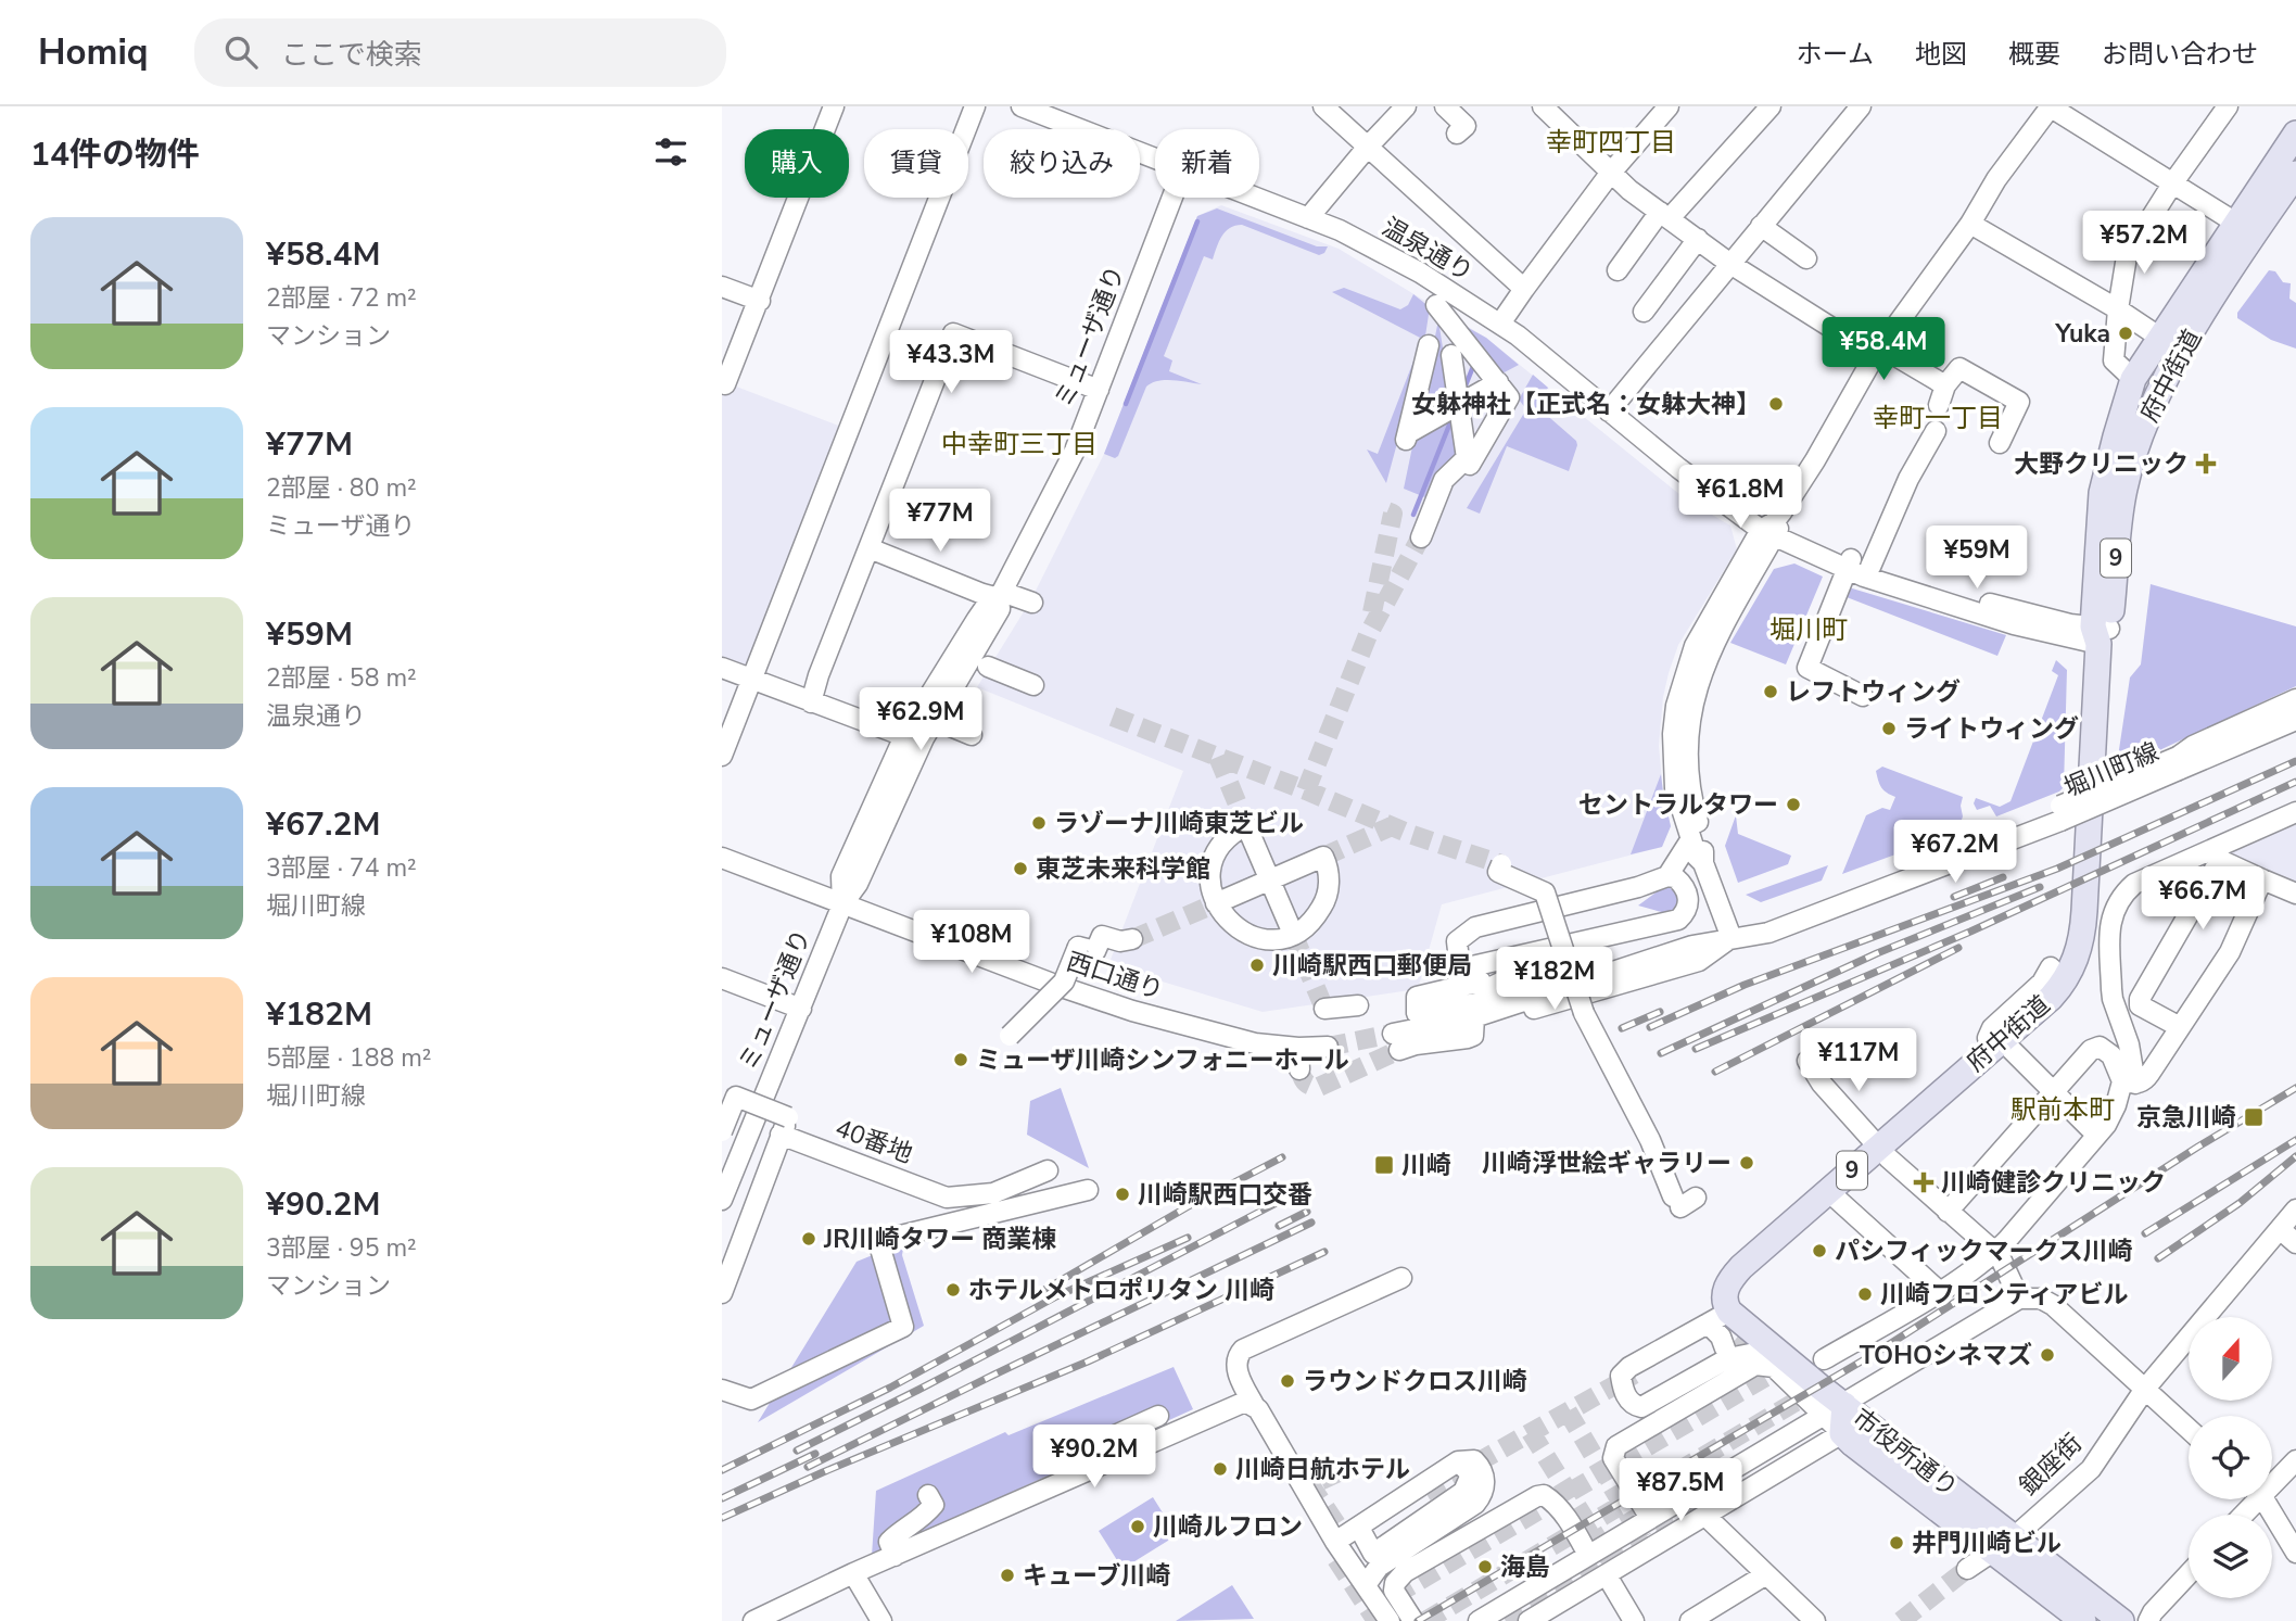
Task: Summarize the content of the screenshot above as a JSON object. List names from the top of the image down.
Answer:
{
  "streets": {
    "main road": ["府中街道", "9", "市役所通り"],
    "street": [
      "温泉通り",
      "ミューザ通り",
      "堀川町線",
      "西口通り",
      "40番地",
      "銀座街"
    ]
  },
  "crossings": [
    ["温泉通り", "府中街道"],
    ["ミューザ通り", "西口通り"],
    ["市役所通り", "銀座街"]
  ],
  "districts": [
    "幸町四丁目",
    "幸町一丁目",
    "中幸町三丁目",
    "堀川町",
    "駅前本町"
  ],
  "places": {
    "other": [
      "Yuka",
      "女躰神社【正式名：女躰大神】",
      "レフトウィング",
      "ライトウィング",
      "セントラルタワー",
      "ラゾーナ川崎東芝ビル",
      "東芝未来科学館",
      "川崎駅西口郵便局",
      "ミューザ川崎シンフォニーホール",
      "川崎浮世絵ギャラリー",
      "川崎駅西口交番",
      "JR川崎タワー 商業棟",
      "パシフィックマークス川崎",
      "ホテルメトロポリタン 川崎",
      "川崎フロンティアビル",
      "TOHOシネマズ",
      "ラウンドクロス川崎",
      "川崎日航ホテル",
      "川崎ルフロン",
      "井門川崎ビル",
      "海島",
      "キューブ川崎"
    ],
    "health": ["大野クリニック", "川崎健診クリニック"],
    "transit": ["京急川崎", "川崎"]
  },
  "north": "top",
  "page": {
    "header": "Homiq",
    "search": "ここで検索",
    "nav": [
      "ホーム",
      "地図",
      "概要",
      "お問い合わせ"
    ],
    "heading": "14件の物件",
    "chip": [
      "購入",
      "賃貸",
      "絞り込み",
      "新着"
    ],
    "list": [
      {
        "name": "¥58.4M",
        "note": "2部屋 · 72 m² · マンション"
      },
      {
        "name": "¥77M",
        "note": "2部屋 · 80 m² · ミューザ通り"
      },
      {
        "name": "¥59M",
        "note": "2部屋 · 58 m² · 温泉通り"
      },
      {
        "name": "¥67.2M",
        "note": "3部屋 · 74 m² · 堀川町線"
      },
      {
        "name": "¥182M",
        "note": "5部屋 · 188 m² · 堀川町線"
      },
      {
        "name": "¥90.2M",
        "note": "3部屋 · 95 m² · マンション"
      }
    ],
    "price": [
      "¥57.2M",
      "¥58.4M",
      "¥43.3M",
      "¥61.8M",
      "¥77M",
      "¥59M",
      "¥62.9M",
      "¥67.2M",
      "¥66.7M",
      "¥108M",
      "¥182M",
      "¥117M",
      "¥90.2M",
      "¥87.5M"
    ]
  }
}
